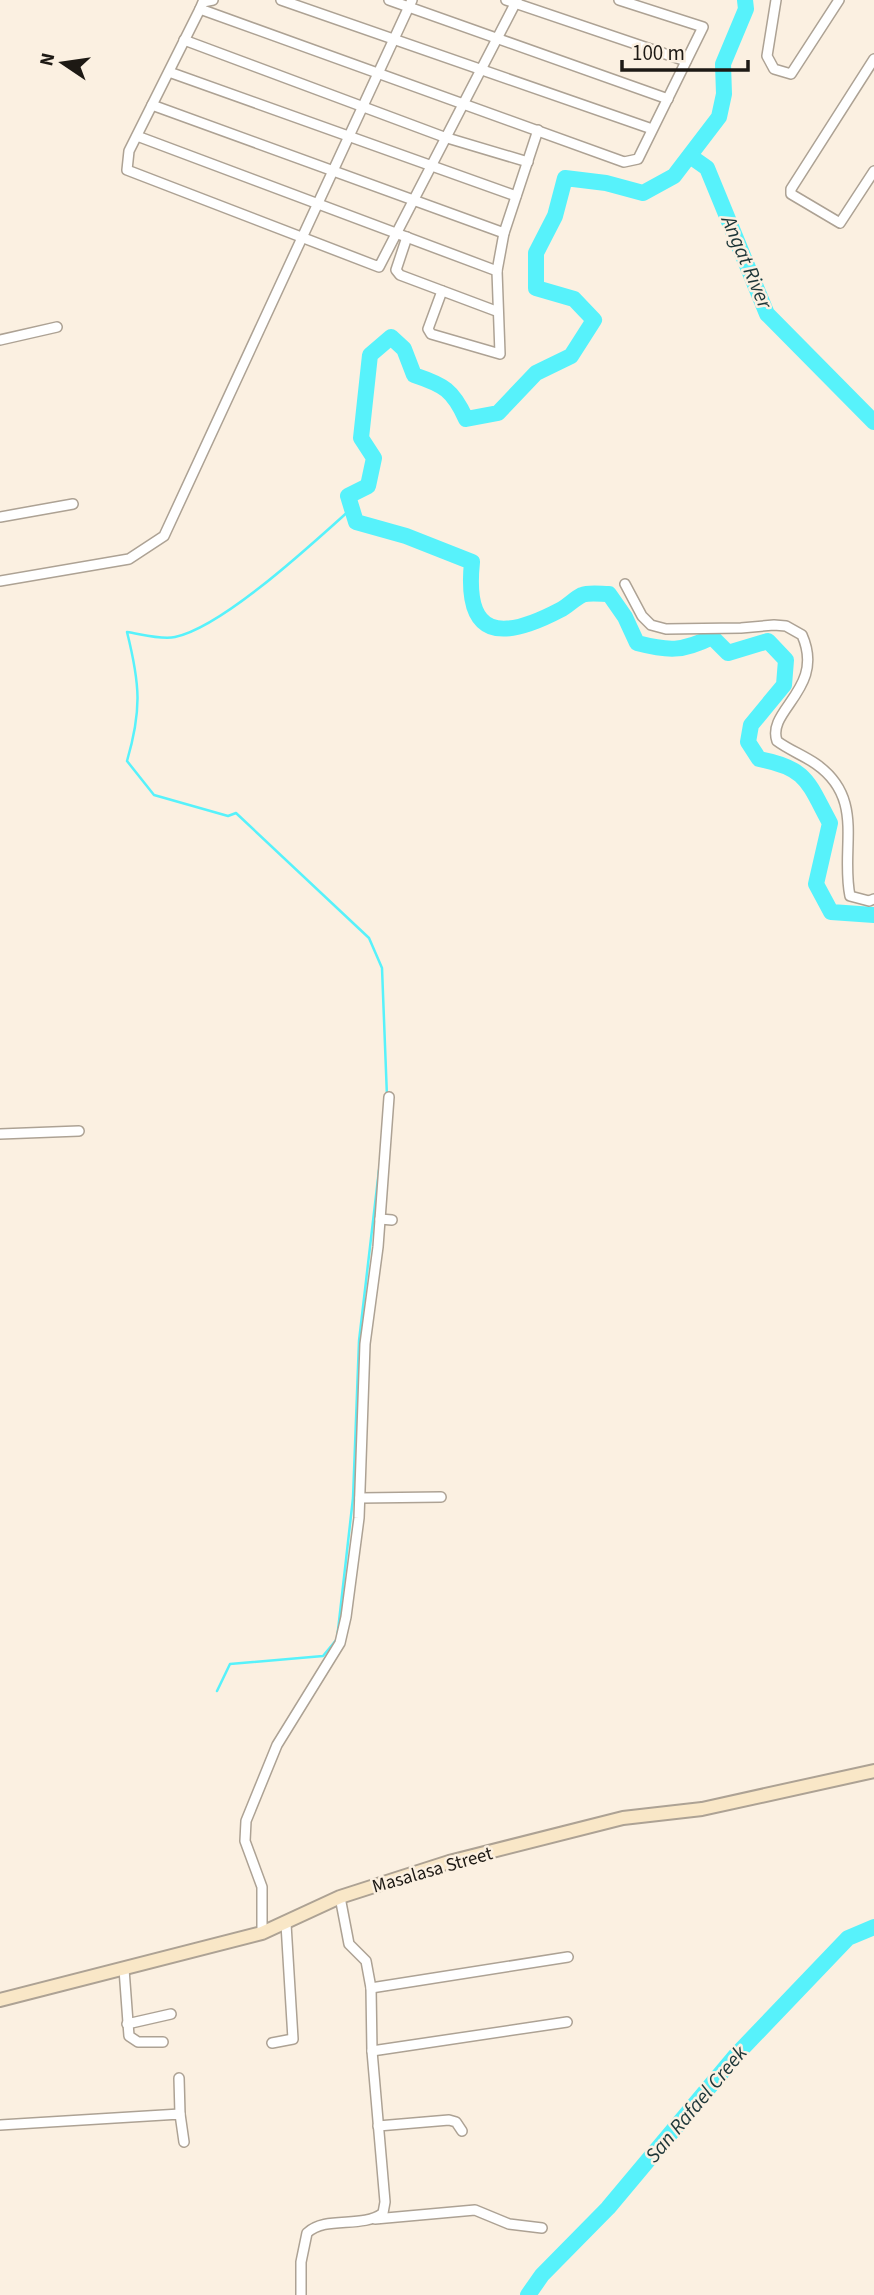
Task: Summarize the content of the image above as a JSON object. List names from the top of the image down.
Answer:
{
  "streets": {
    "street": ["Masalasa Street"]
  },
  "water": ["Angat River", "San Rafael Creek"],
  "scale_bar": "100 m",
  "north": "left"
}
